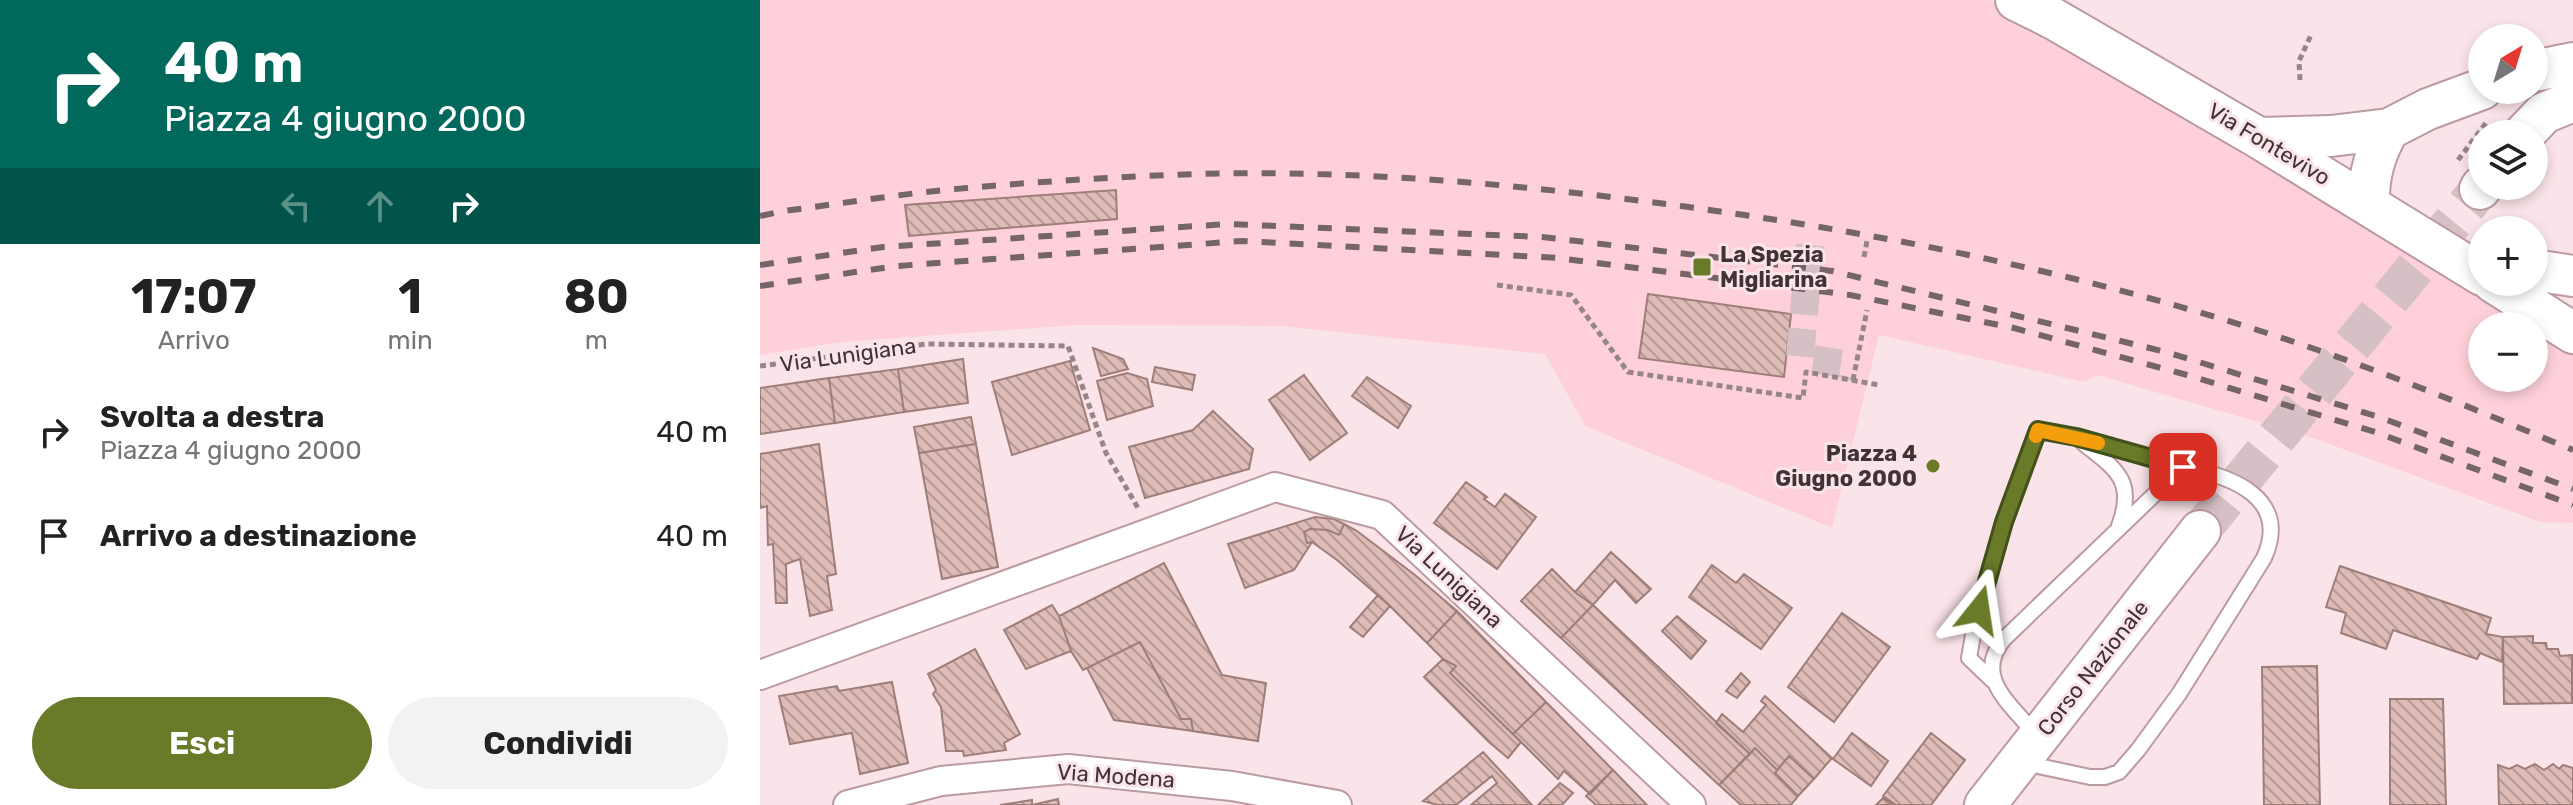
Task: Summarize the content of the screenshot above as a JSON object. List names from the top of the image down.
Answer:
{
  "streets": {
    "street": [
      "Via Fontevivo",
      "Via Lunigiana",
      "Corso Nazionale",
      "Via Modena"
    ]
  },
  "places": {
    "transit": ["La Spezia Migliarina"],
    "other": ["Piazza 4 Giugno 2000"]
  },
  "north": "top right",
  "page": {
    "turn": ["40 m", "Piazza 4 giugno 2000"],
    "map_buttons": ["+", "−"],
    "eta": [
      "17:07",
      "Arrivo",
      "1",
      "min",
      "80",
      "m"
    ],
    "list": [
      {
        "name": "Svolta a destra",
        "note": "Piazza 4 giugno 2000",
        "value": "40 m"
      },
      {
        "name": "Arrivo a destinazione",
        "value": "40 m"
      }
    ],
    "buttons": ["Esci", "Condividi"]
  }
}
